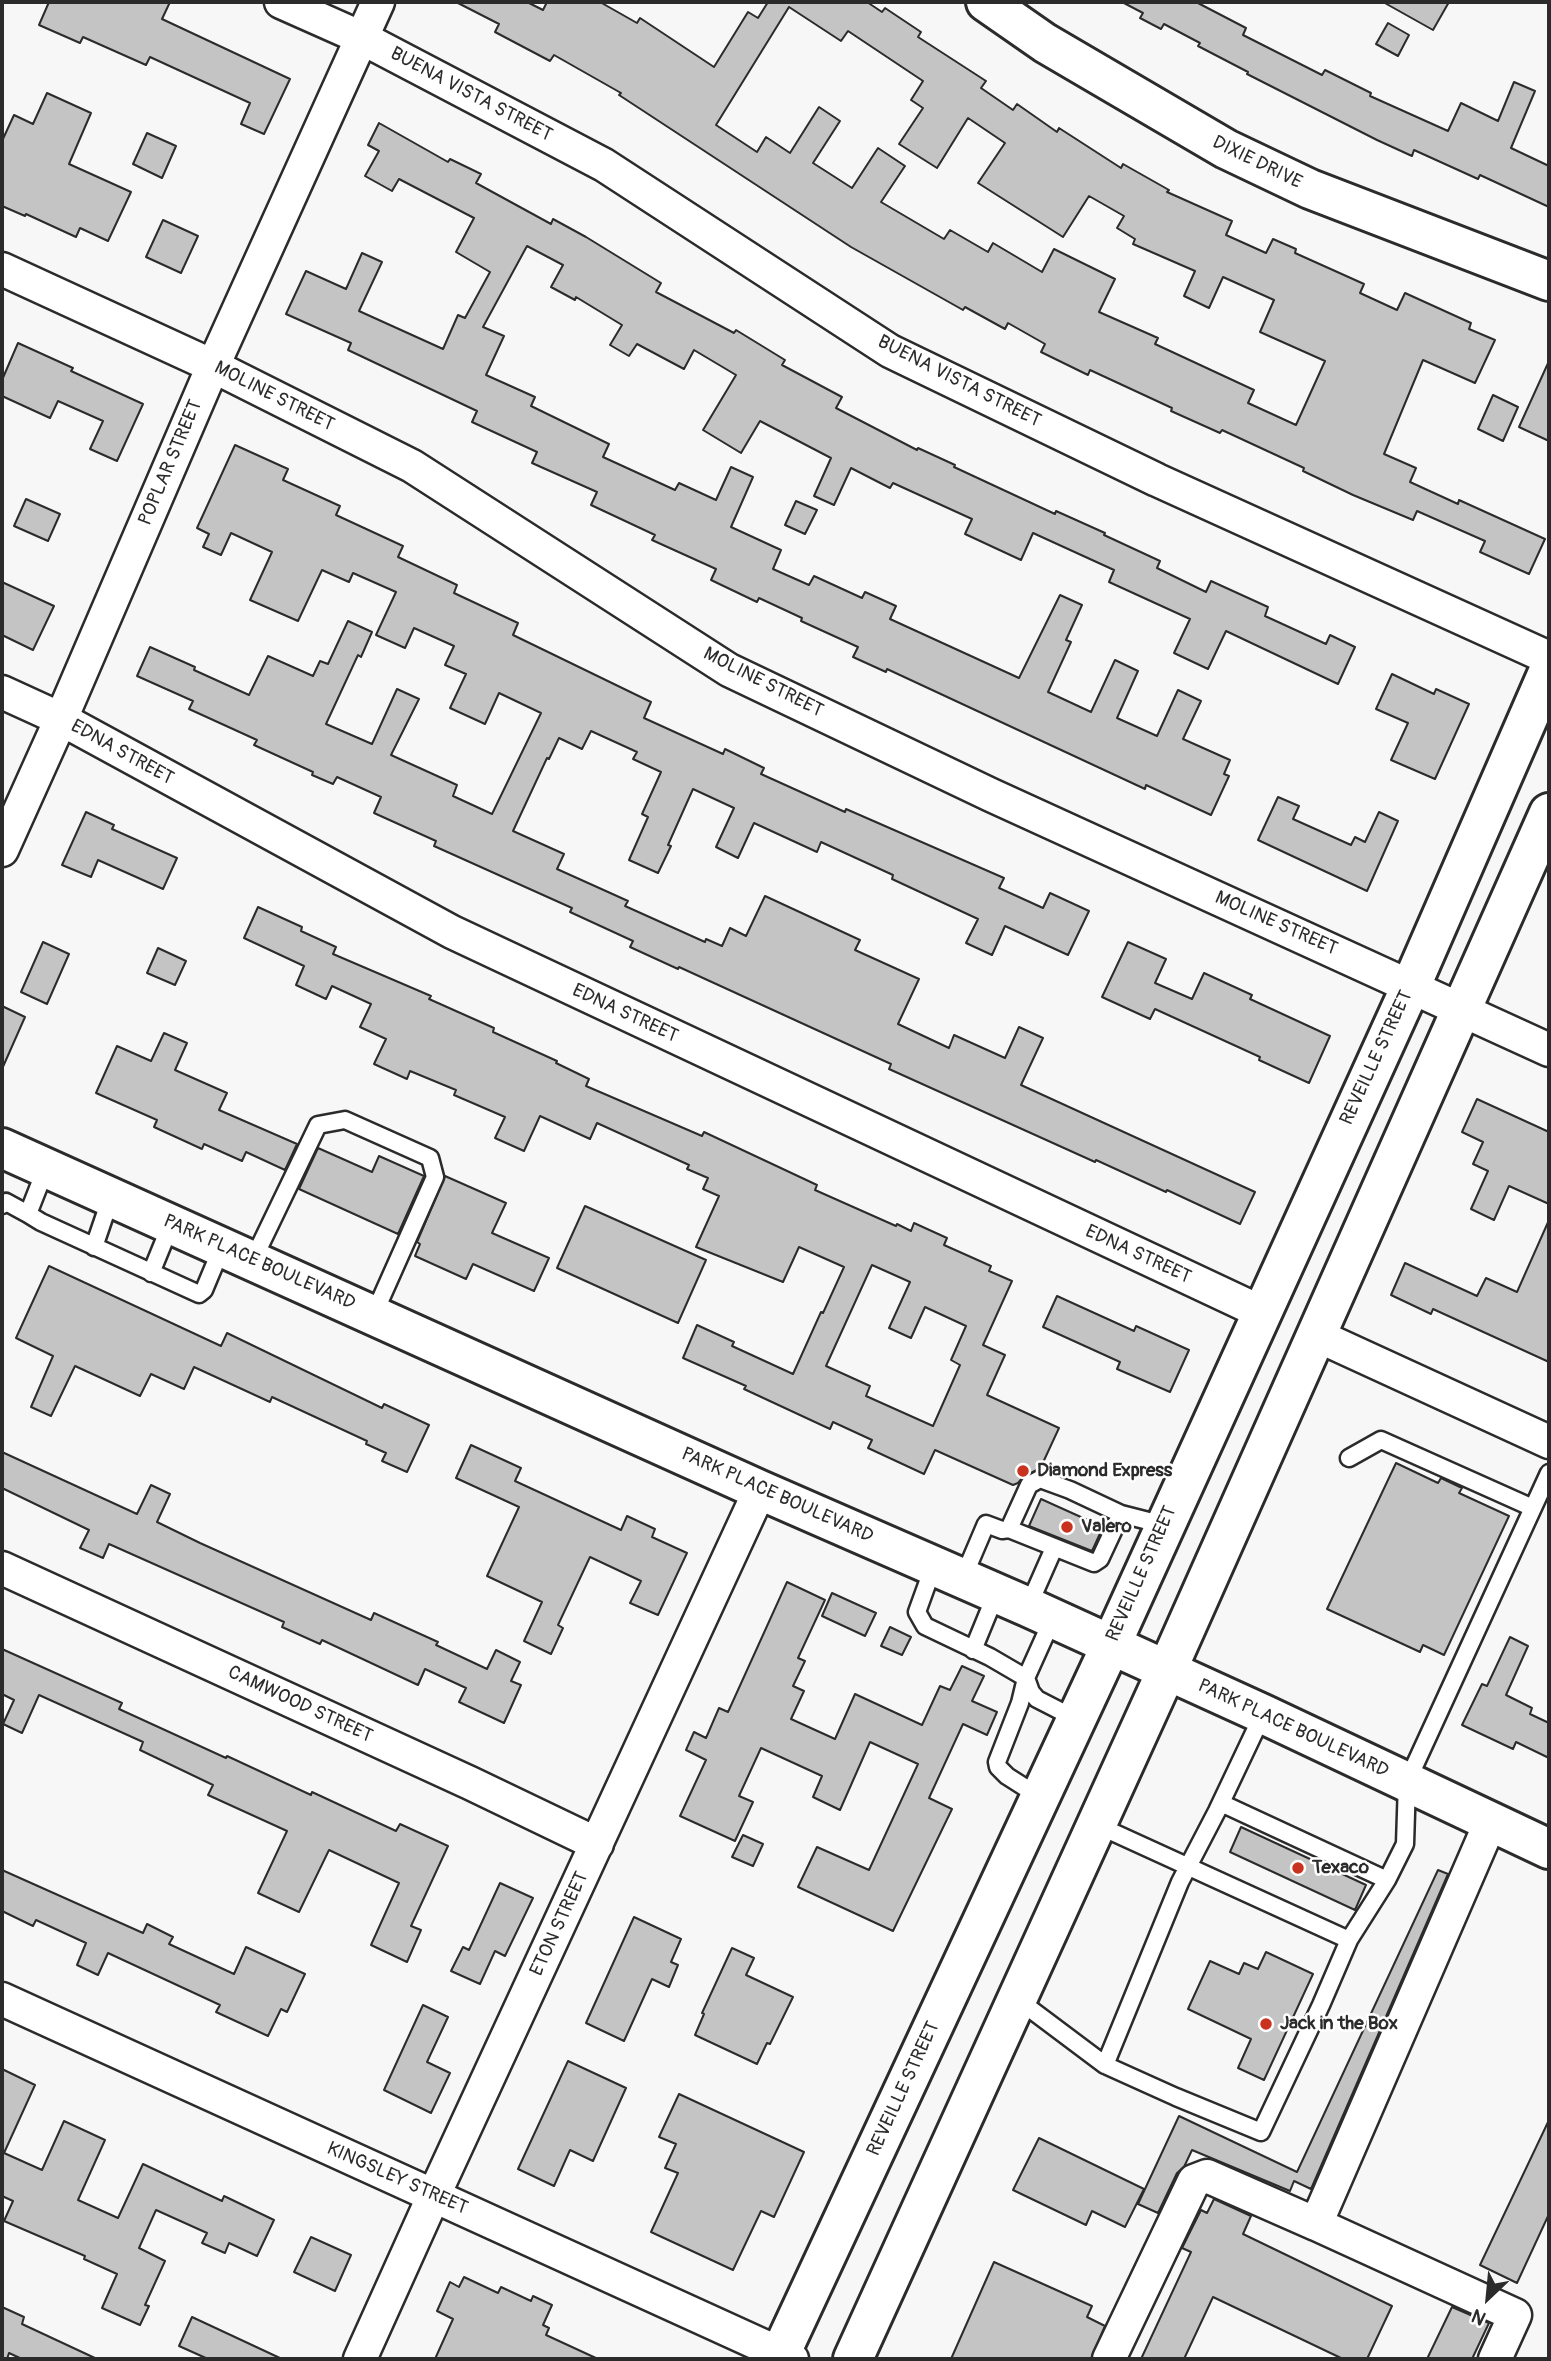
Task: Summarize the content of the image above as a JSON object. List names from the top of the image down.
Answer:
{
  "streets": {
    "main road": ["DIXIE DRIVE", "REVEILLE STREET", "PARK PLACE BOULEVARD"],
    "street": [
      "BUENA VISTA STREET",
      "MOLINE STREET",
      "POPLAR STREET",
      "EDNA STREET",
      "CAMWOOD STREET",
      "ETON STREET",
      "KINGSLEY STREET"
    ]
  },
  "crossings": [
    ["BUENA VISTA STREET", "POPLAR STREET"],
    ["MOLINE STREET", "POPLAR STREET"],
    ["MOLINE STREET", "REVEILLE STREET"],
    ["POPLAR STREET", "EDNA STREET"],
    ["EDNA STREET", "REVEILLE STREET"],
    ["REVEILLE STREET", "PARK PLACE BOULEVARD"],
    ["REVEILLE STREET", "KINGSLEY STREET"],
    ["PARK PLACE BOULEVARD", "ETON STREET"],
    ["CAMWOOD STREET", "ETON STREET"],
    ["ETON STREET", "KINGSLEY STREET"]
  ],
  "places": [
    "Diamond Express",
    "Valero",
    "Texaco",
    "Jack in the Box"
  ],
  "north": "bottom left"
}
